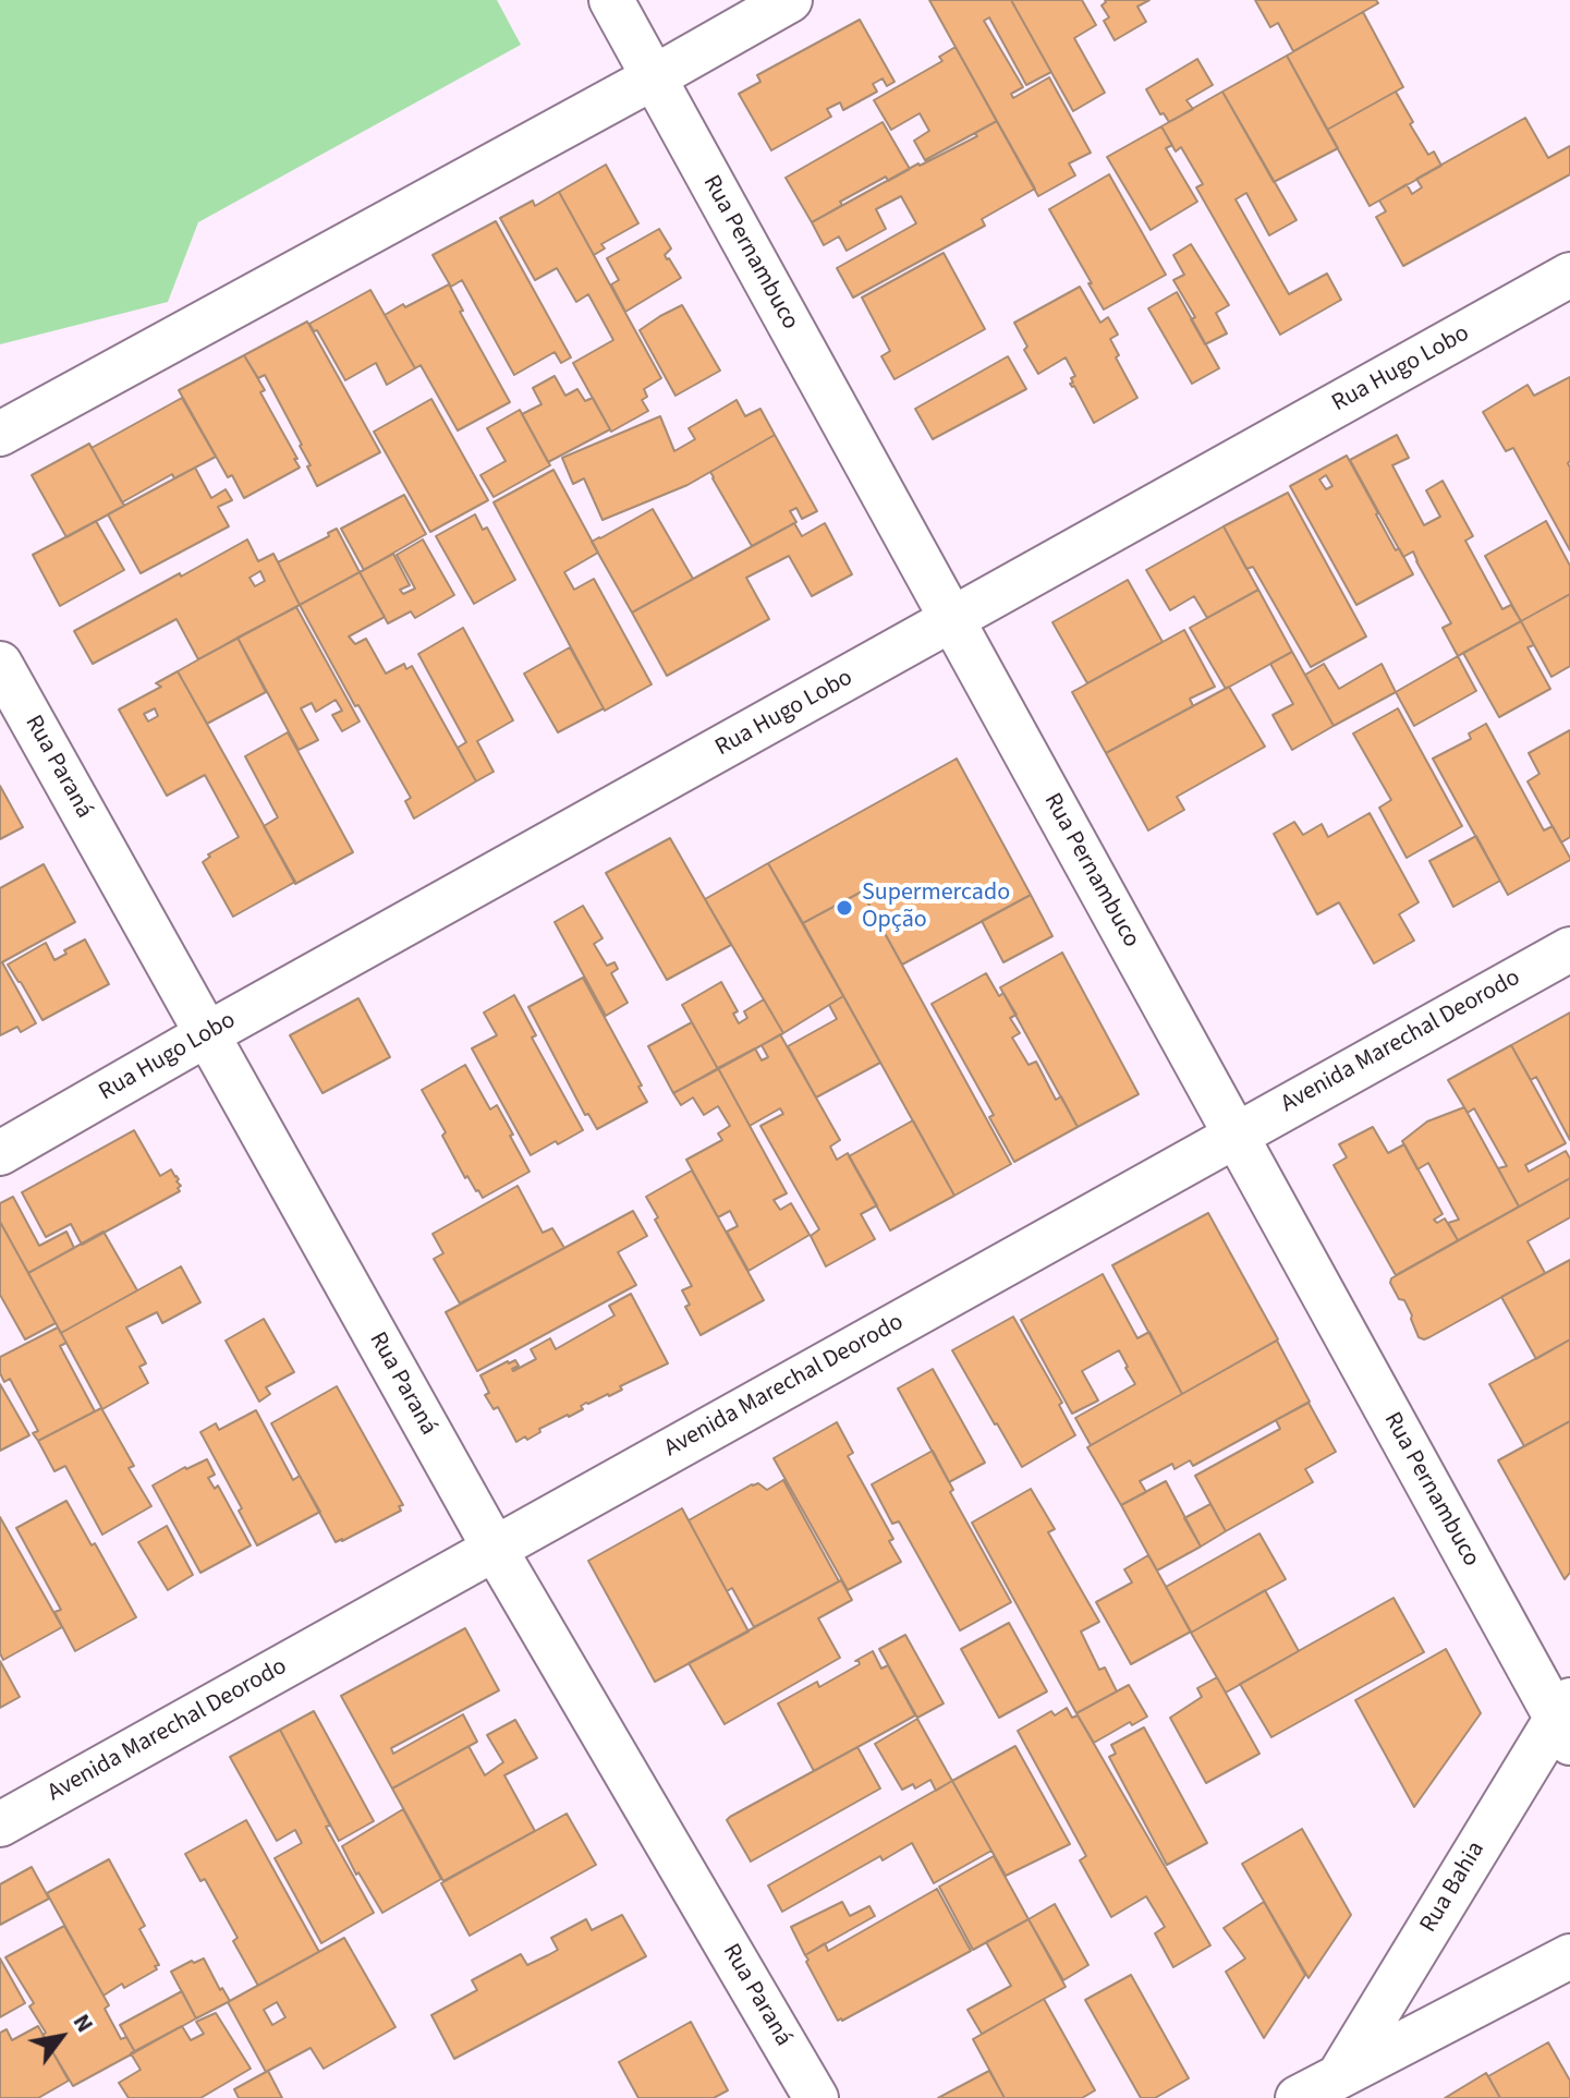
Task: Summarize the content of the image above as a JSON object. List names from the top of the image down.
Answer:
{
  "streets": {
    "street": [
      "Rua Pernambuco",
      "Rua Hugo Lobo",
      "Rua Paraná",
      "Avenida Marechal Deorodo",
      "Rua Bahia"
    ]
  },
  "crossings": [
    ["Rua Pernambuco", "Rua Hugo Lobo"],
    ["Rua Pernambuco", "Avenida Marechal Deorodo"],
    ["Rua Pernambuco", "Rua Bahia"],
    ["Rua Hugo Lobo", "Rua Paraná"],
    ["Rua Paraná", "Avenida Marechal Deorodo"]
  ],
  "places": ["Supermercado Opção"],
  "north": "top right"
}
